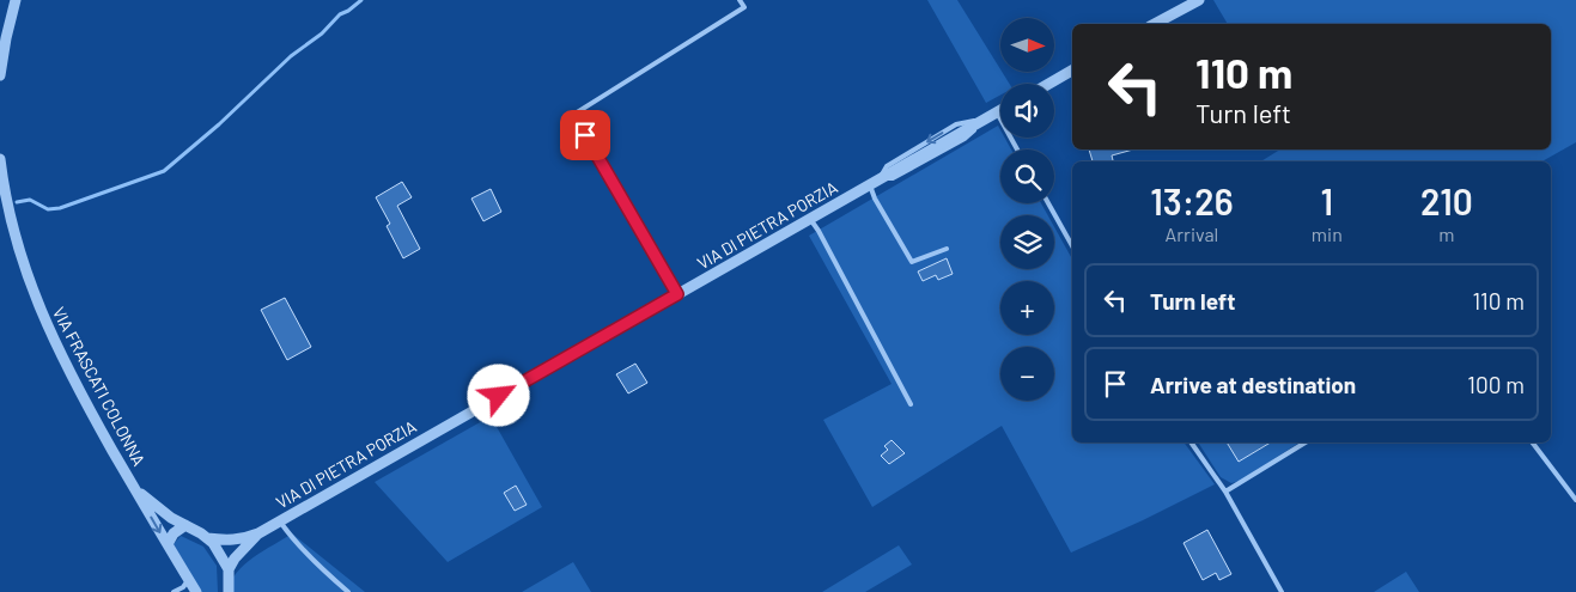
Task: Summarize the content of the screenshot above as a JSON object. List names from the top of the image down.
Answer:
{
  "streets": {
    "street": ["VIA DI PIETRA PORZIA", "VIA FRASCATI COLONNA"]
  },
  "north": "right",
  "page": {
    "map_buttons": ["+", "−"],
    "turn": ["110 m", "Turn left"],
    "eta": [
      "13:26",
      "Arrival",
      "1",
      "min",
      "210",
      "m"
    ],
    "list": [
      {
        "name": "Turn left",
        "value": "110 m"
      },
      {
        "name": "Arrive at destination",
        "value": "100 m"
      }
    ]
  }
}
